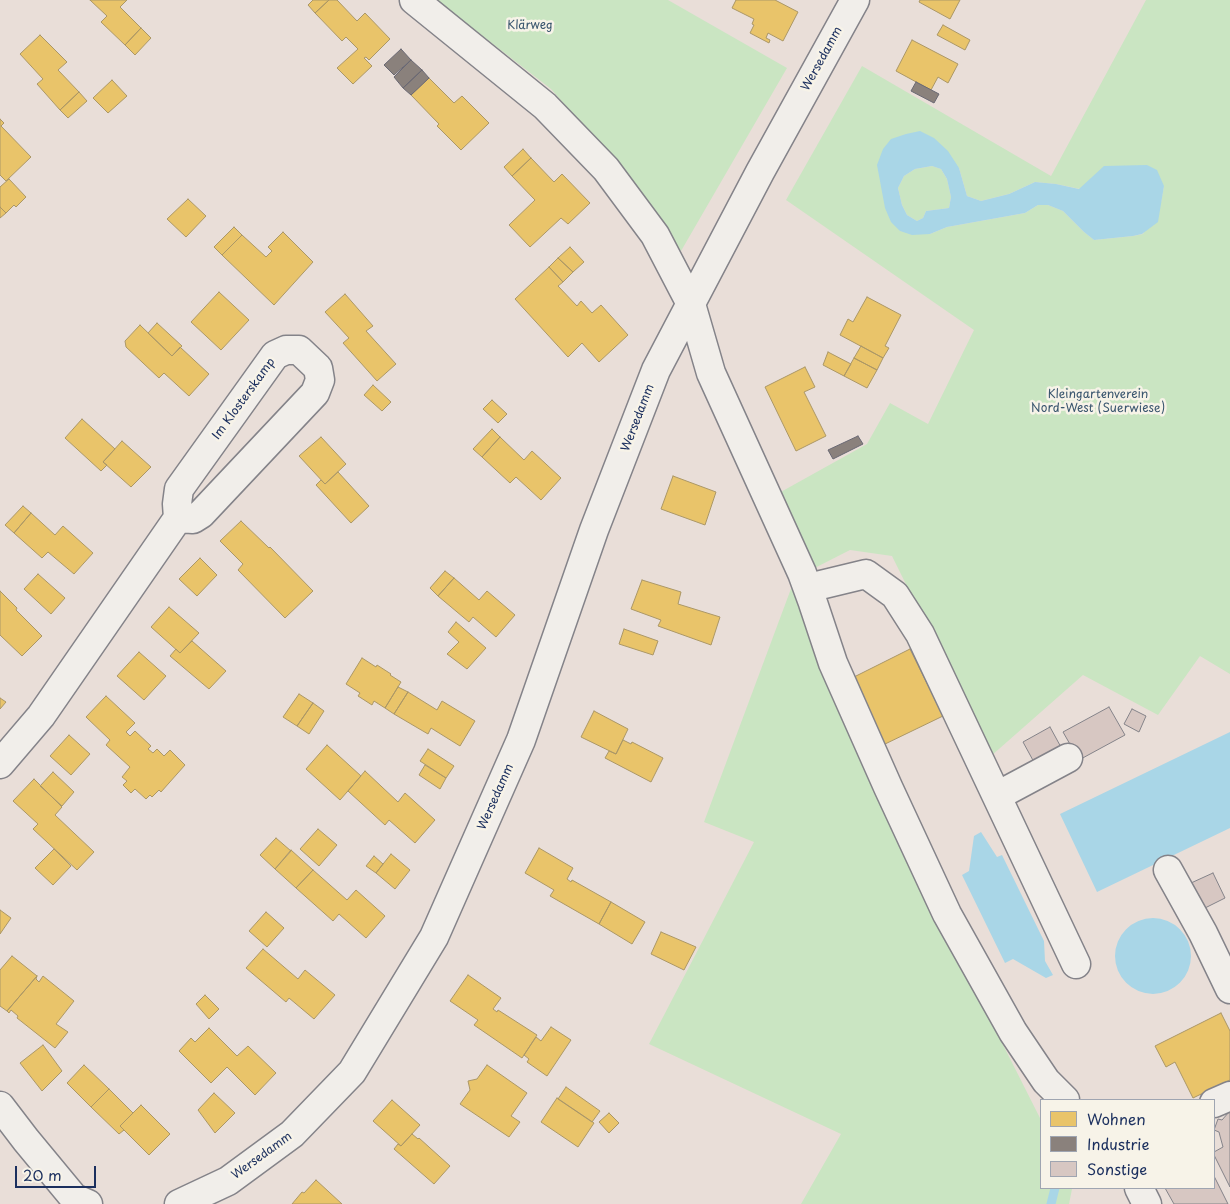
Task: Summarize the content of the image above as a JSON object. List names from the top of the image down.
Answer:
{
  "streets": {
    "street": ["Wersedamm", "Im Klosterskamp"]
  },
  "parks": ["Klärweg", "Kleingartenverein Nord-West (Suerwiese)"],
  "legend": ["Wohnen", "Industrie", "Sonstige"],
  "scale_bar": "20 m"
}
